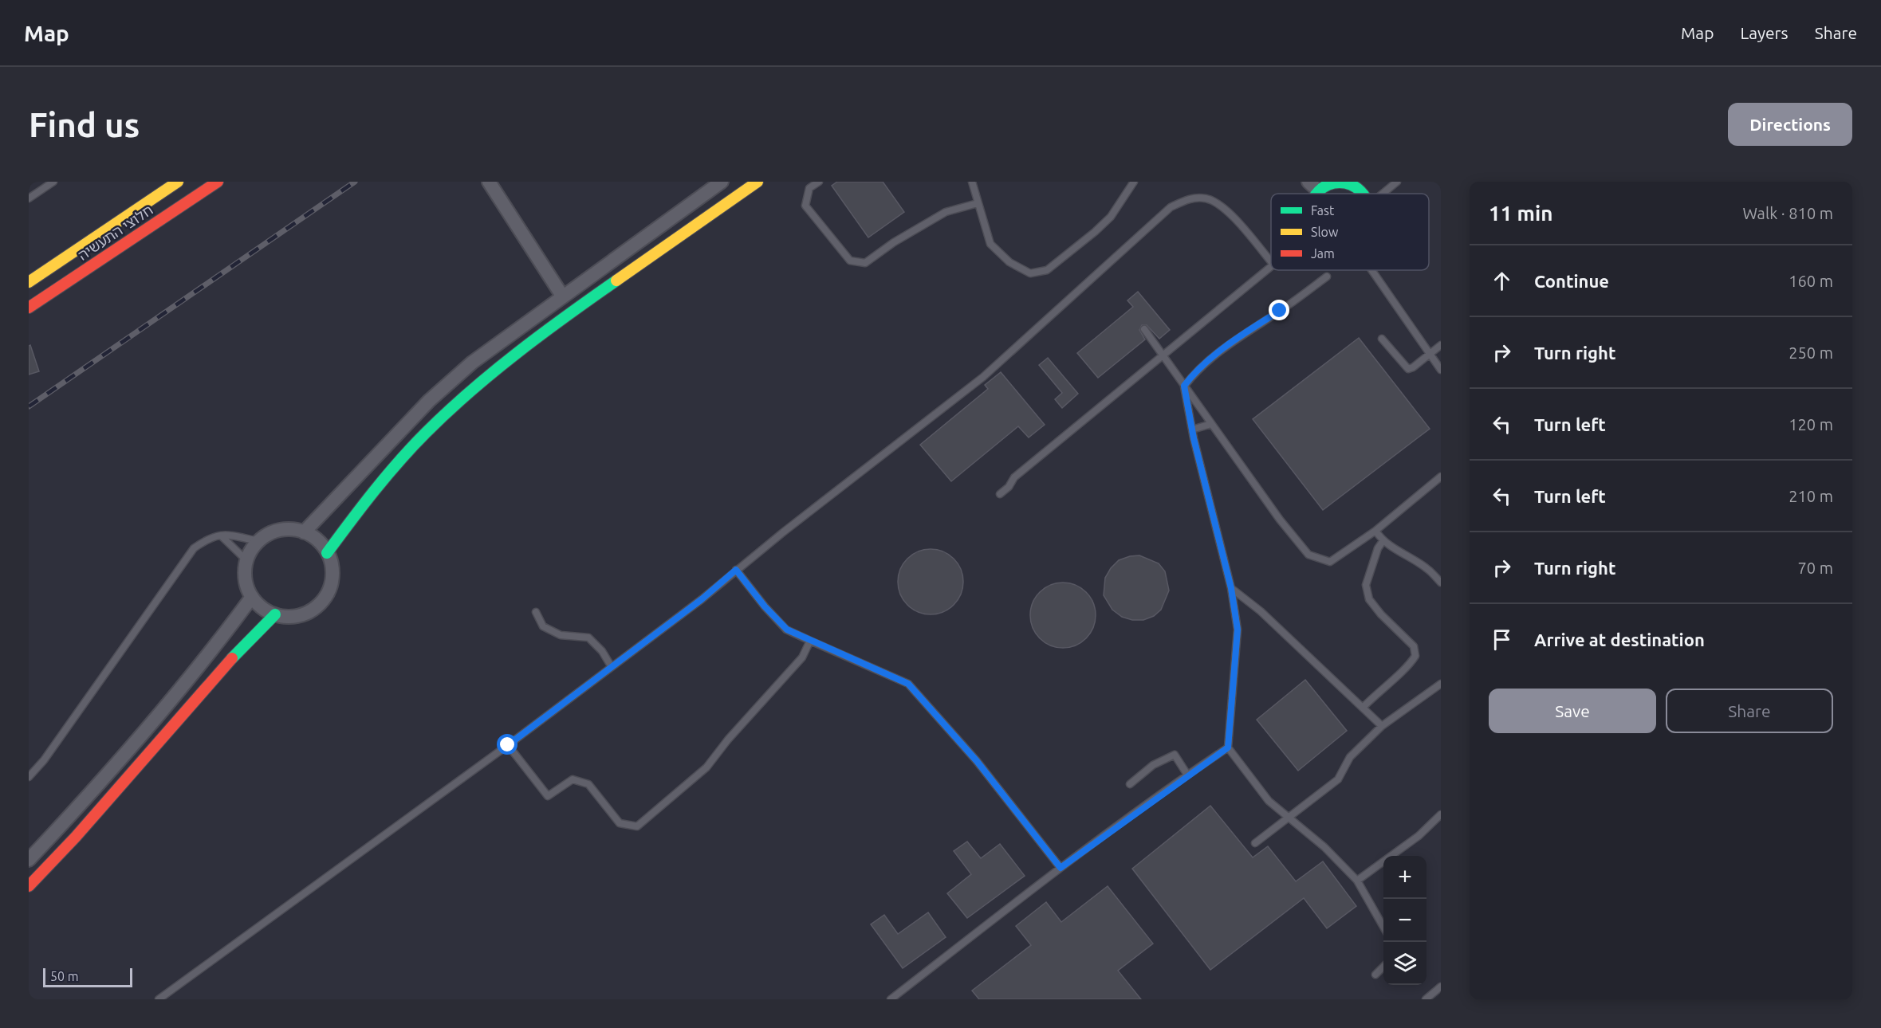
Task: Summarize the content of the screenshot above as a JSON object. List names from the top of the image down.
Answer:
{
  "streets": {
    "street": ["חלוצי התעשיה"]
  },
  "legend": ["Fast", "Slow", "Jam"],
  "scale_bar": "50 m",
  "page": {
    "header": "Map",
    "nav": ["Map", "Layers", "Share"],
    "buttons": [
      "Directions",
      ["Save", "Share"]
    ],
    "title": "Find us",
    "heading": ["11 min", "Walk · 810 m"],
    "list": [
      ["Continue", "160 m"],
      ["Turn right", "250 m"],
      ["Turn left", "120 m"],
      ["Turn left", "210 m"],
      ["Turn right", "70 m"],
      "Arrive at destination"
    ],
    "map_buttons": ["+", "−"],
    "scale": "50 m"
  }
}
